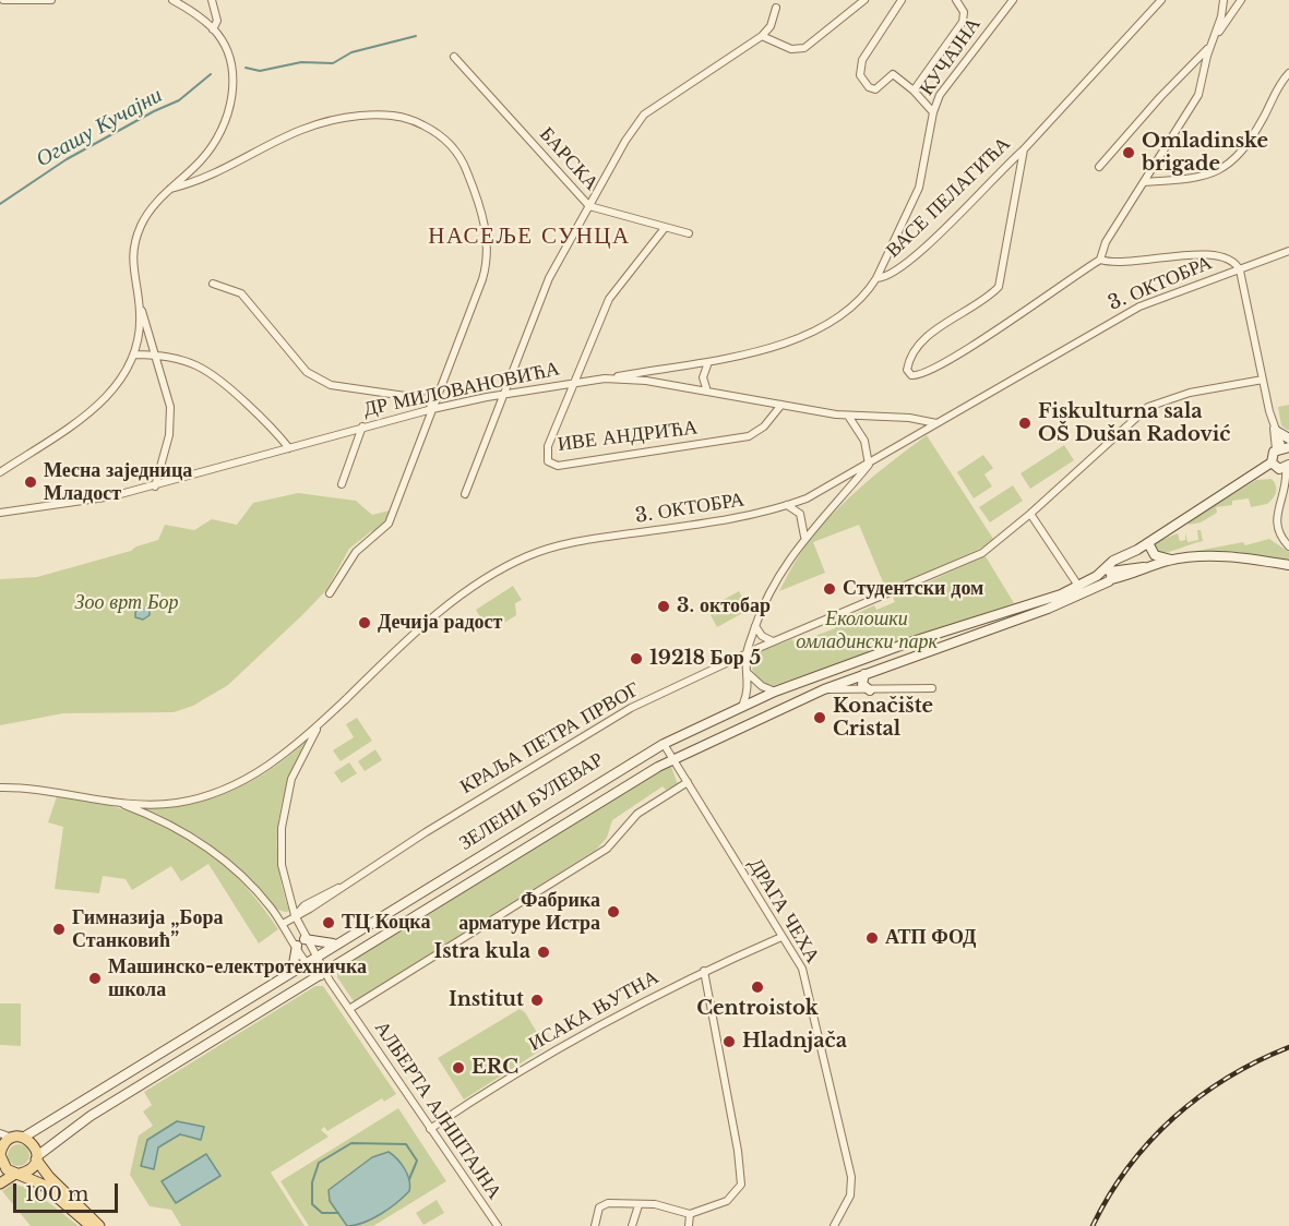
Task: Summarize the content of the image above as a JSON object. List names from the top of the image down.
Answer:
{
  "streets": {
    "street": [
      "КУЧАЈНА",
      "БАРСКА",
      "ВАСЕ ПЕЛАГИЋА",
      "3. ОКТОБРА",
      "ДР МИЛОВАНОВИЋА",
      "ИВЕ АНДРИЋА",
      "КРАЉА ПЕТРА ПРВОГ",
      "ЗЕЛЕНИ БУЛЕВАР",
      "ДРАГА ЧЕХА",
      "ИСАКА ЊУТНА",
      "АЛБЕРТА АЈНШТАЈНА"
    ]
  },
  "crossings": [
    ["КУЧАЈНА", "ВАСЕ ПЕЛАГИЋА"],
    ["ВАСЕ ПЕЛАГИЋА", "ДР МИЛОВАНОВИЋА"],
    ["3. ОКТОБРА", "ДР МИЛОВАНОВИЋА"],
    ["ДР МИЛОВАНОВИЋА", "ИВЕ АНДРИЋА"],
    ["ЗЕЛЕНИ БУЛЕВАР", "ДРАГА ЧЕХА"],
    ["ЗЕЛЕНИ БУЛЕВАР", "АЛБЕРТА АЈНШТАЈНА"],
    ["ДРАГА ЧЕХА", "ИСАКА ЊУТНА"],
    ["ИСАКА ЊУТНА", "АЛБЕРТА АЈНШТАЈНА"]
  ],
  "districts": ["НАСЕЉЕ СУНЦА"],
  "water": ["Огашу Кучајни"],
  "parks": ["Зоо врт Бор", "Еколошки омладински парк"],
  "places": [
    "Omladinske brigade",
    "Fiskulturna sala OŠ Dušan Radović",
    "Месна заједница Младост",
    "Студентски дом",
    "3. октобар",
    "Дечија радост",
    "19218 Бор 5",
    "Konačište Cristal",
    "Фабрика арматуре Истра",
    "ТЦ Коцка",
    "Гимназија „Бора Станковић”",
    "АТП ФОД",
    "Istra kula",
    "Машинско-електротехничка школа",
    "Centroistok",
    "Institut",
    "Hladnjača",
    "ERC"
  ],
  "scale_bar": "100 m"
}
